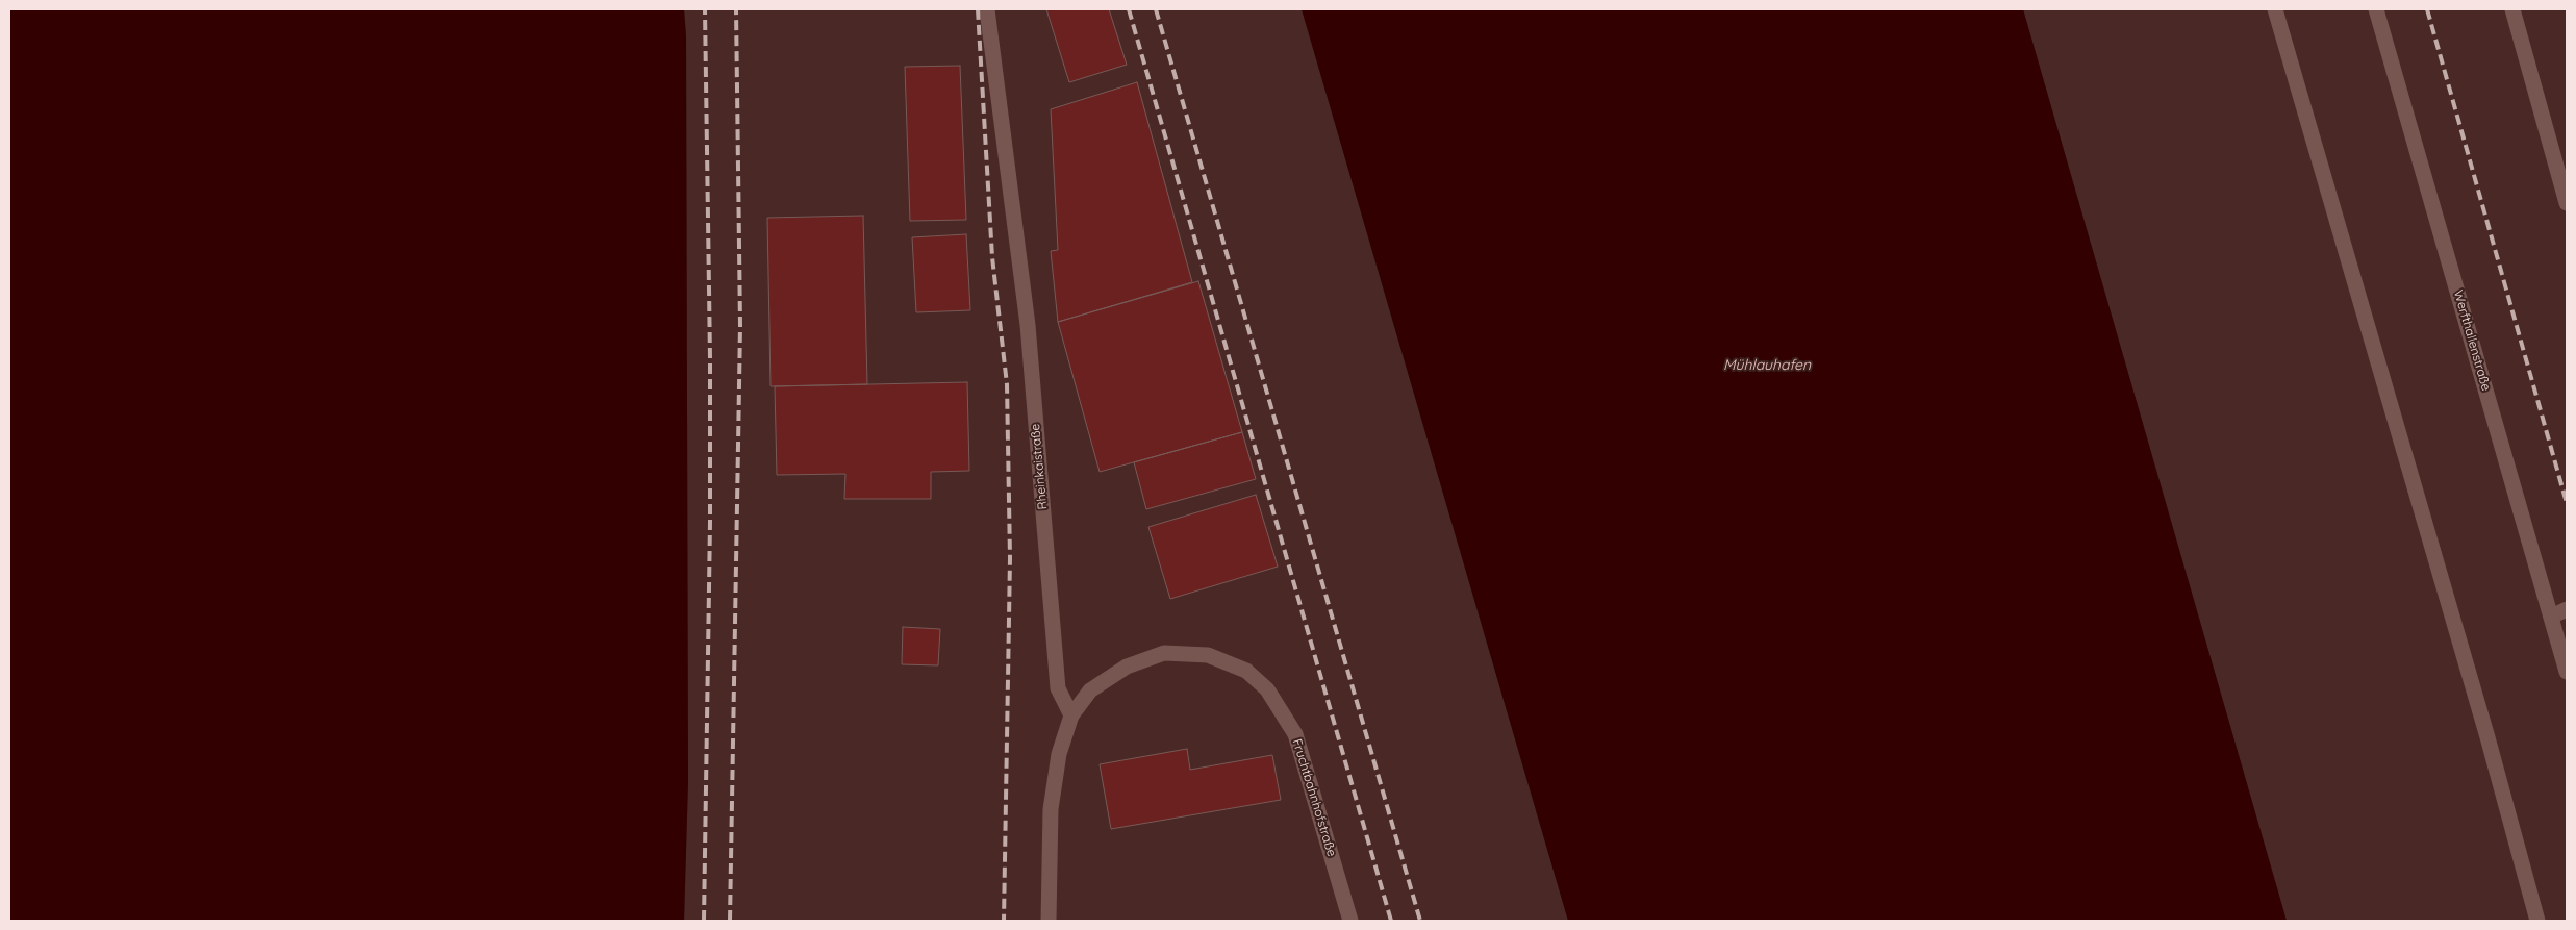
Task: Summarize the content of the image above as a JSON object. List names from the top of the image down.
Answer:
{
  "streets": {
    "street": ["Werfthallenstraße", "Rheinkaistraße", "Fruchtbahnhofstraße"]
  },
  "crossings": [
    ["Rheinkaistraße", "Fruchtbahnhofstraße"]
  ],
  "water": ["Mühlauhafen"]
}
